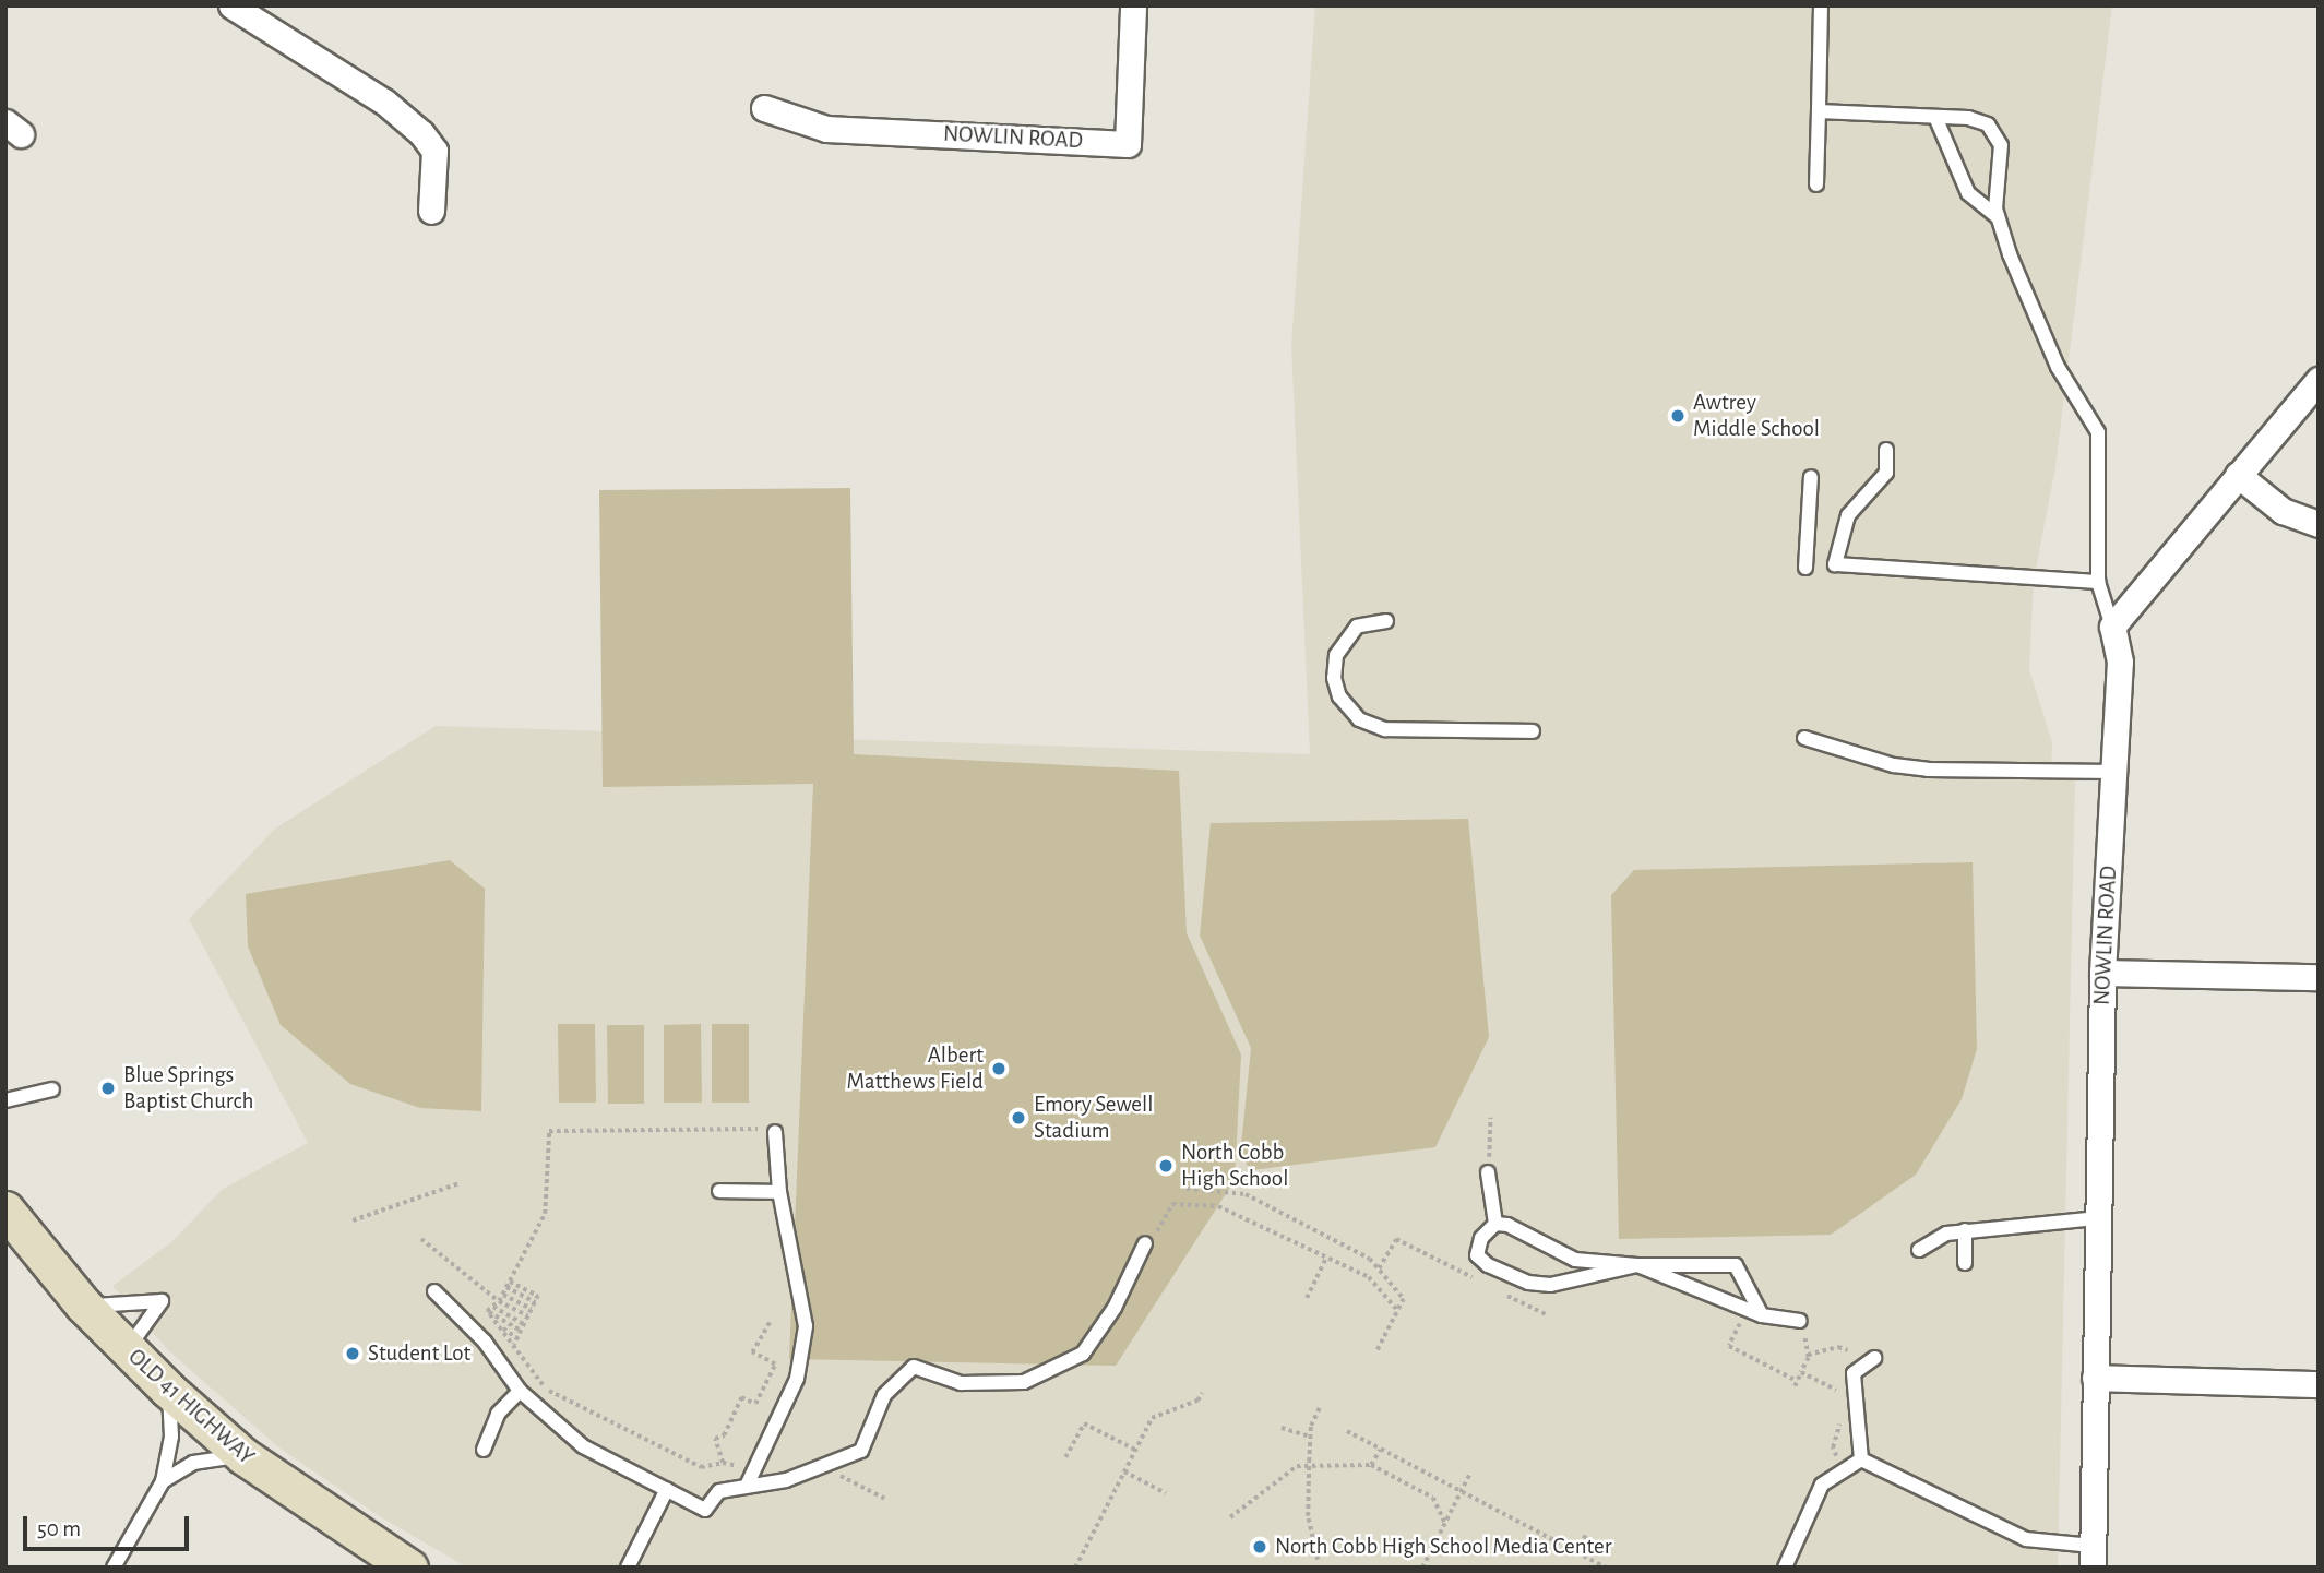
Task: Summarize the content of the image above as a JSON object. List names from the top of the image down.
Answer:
{
  "streets": {
    "main road": ["OLD 41 HIGHWAY"],
    "street": ["NOWLIN ROAD"]
  },
  "places": [
    "Awtrey Middle School",
    "Albert Matthews Field",
    "Blue Springs Baptist Church",
    "Emory Sewell Stadium",
    "North Cobb High School",
    "Student Lot",
    "North Cobb High School Media Center"
  ],
  "scale_bar": "50 m"
}
